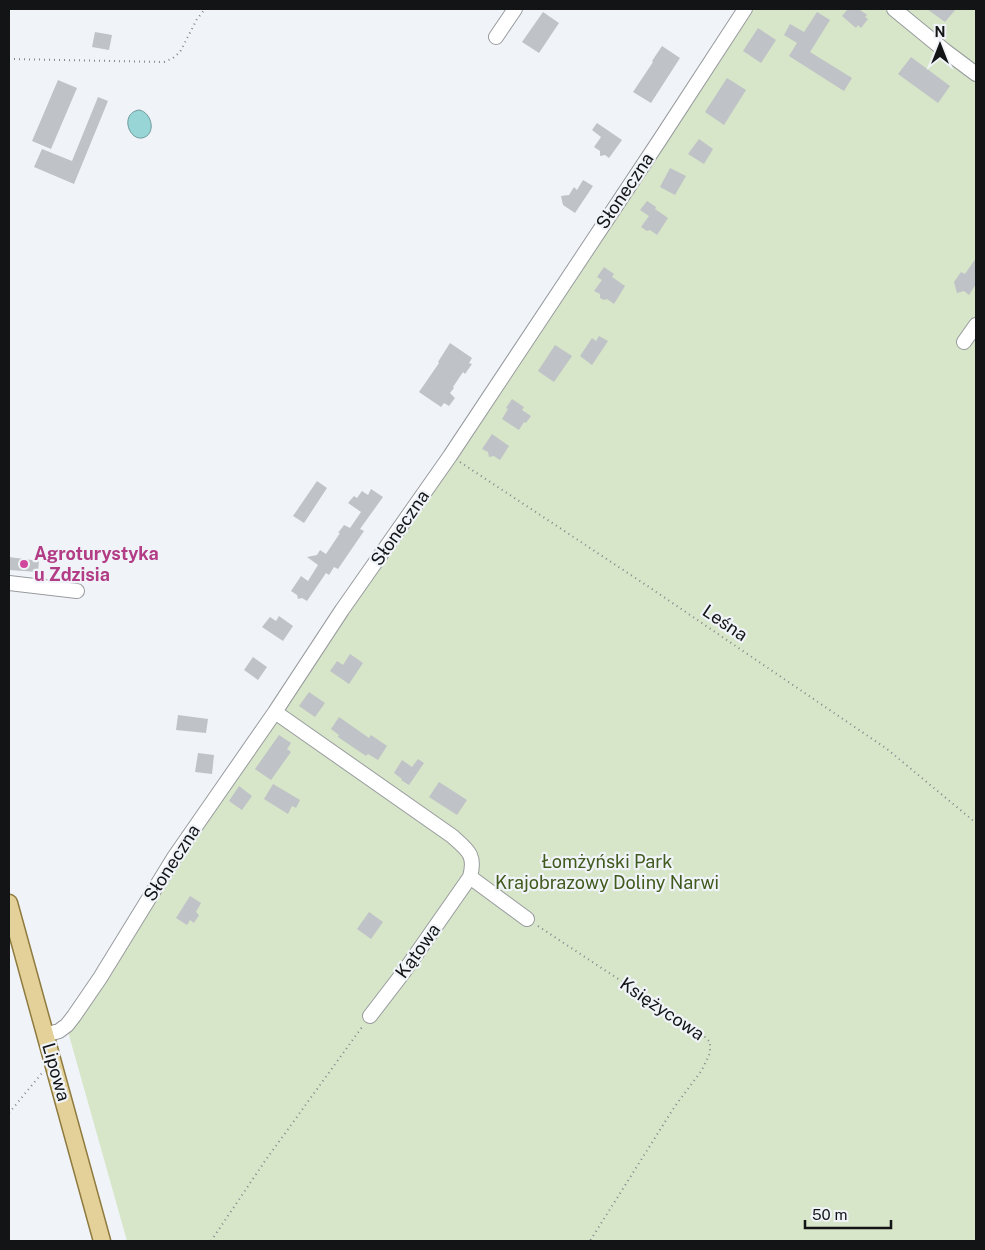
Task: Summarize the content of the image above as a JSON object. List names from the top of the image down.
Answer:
{
  "streets": {
    "main road": ["Lipowa"],
    "street": ["Słoneczna", "Kątowa"],
    "path": ["Leśna", "Księżycowa"]
  },
  "crossings": [
    ["Słoneczna", "Leśna"],
    ["Słoneczna", "Lipowa"]
  ],
  "parks": ["Łomżyński Park Krajobrazowy Doliny Narwi"],
  "places": ["Agroturystyka u Zdzisia"],
  "scale_bar": "50 m",
  "north": "top"
}
